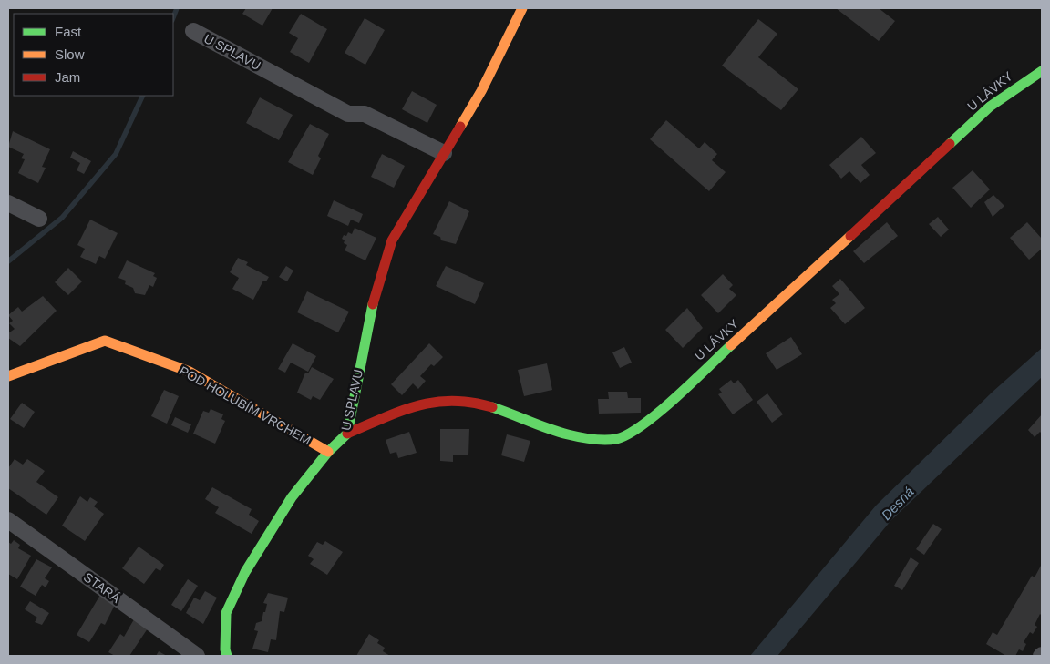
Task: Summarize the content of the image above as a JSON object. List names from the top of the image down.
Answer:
{
  "streets": {
    "street": [
      "U SPLAVU",
      "U LÁVKY",
      "POD HOLUBÍM VRCHEM",
      "STARÁ"
    ]
  },
  "crossings": [
    ["U SPLAVU", "U LÁVKY"],
    ["U SPLAVU", "POD HOLUBÍM VRCHEM"]
  ],
  "water": ["Desná"],
  "legend": ["Fast", "Slow", "Jam"]
}
